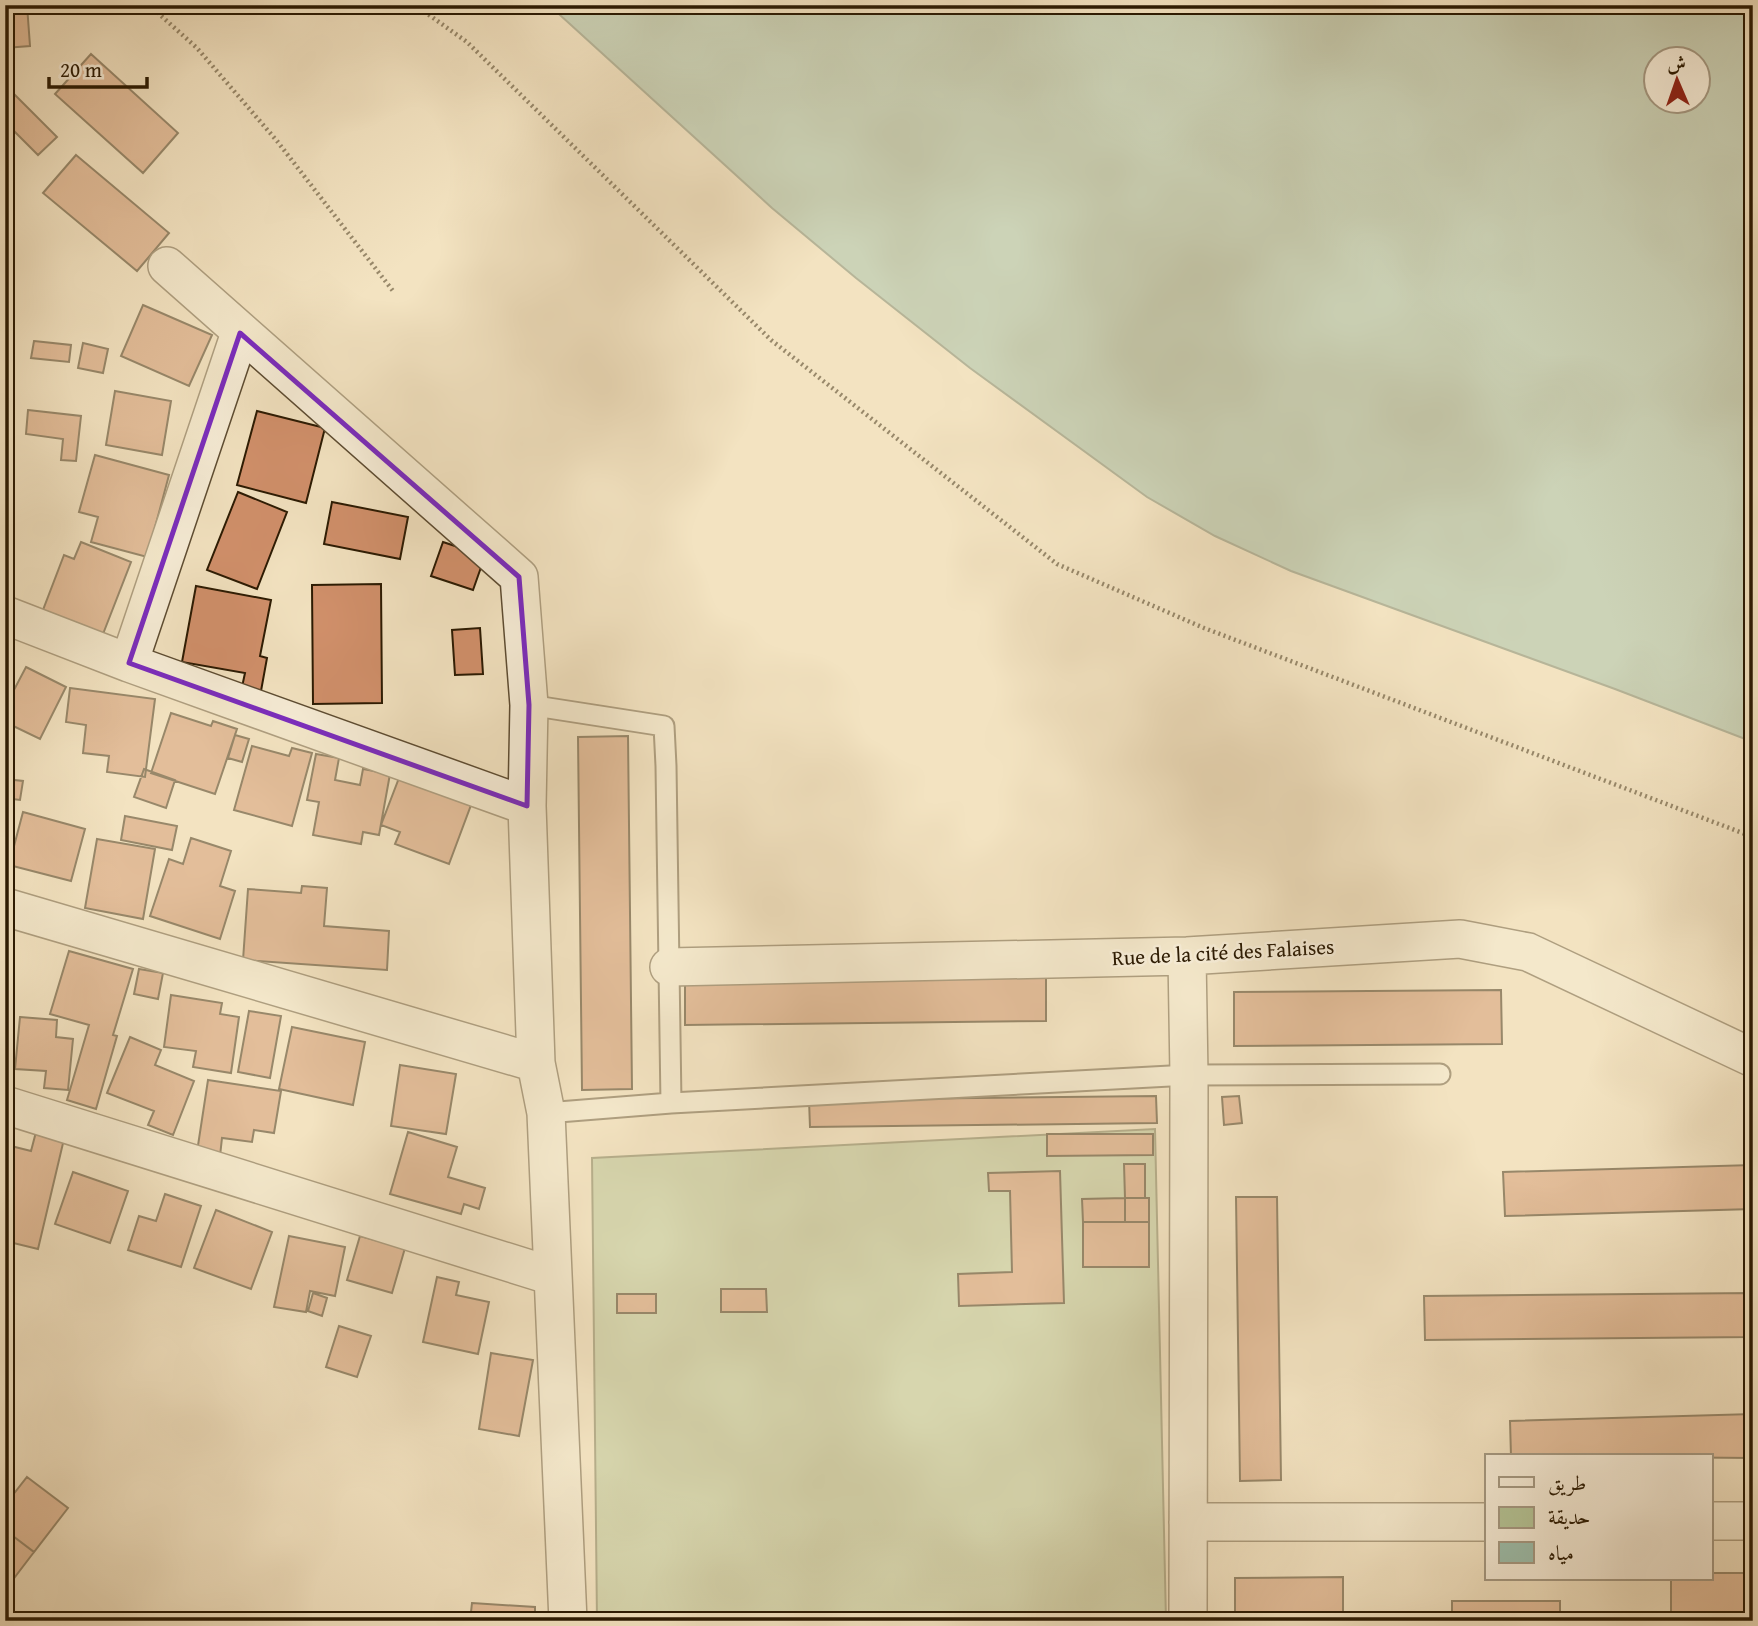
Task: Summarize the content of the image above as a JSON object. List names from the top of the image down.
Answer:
{
  "streets": {
    "street": ["Rue de la cité des Falaises"]
  },
  "legend": ["طريق", "حديقة", "مياه"],
  "scale_bar": "20 m",
  "north": "top"
}
